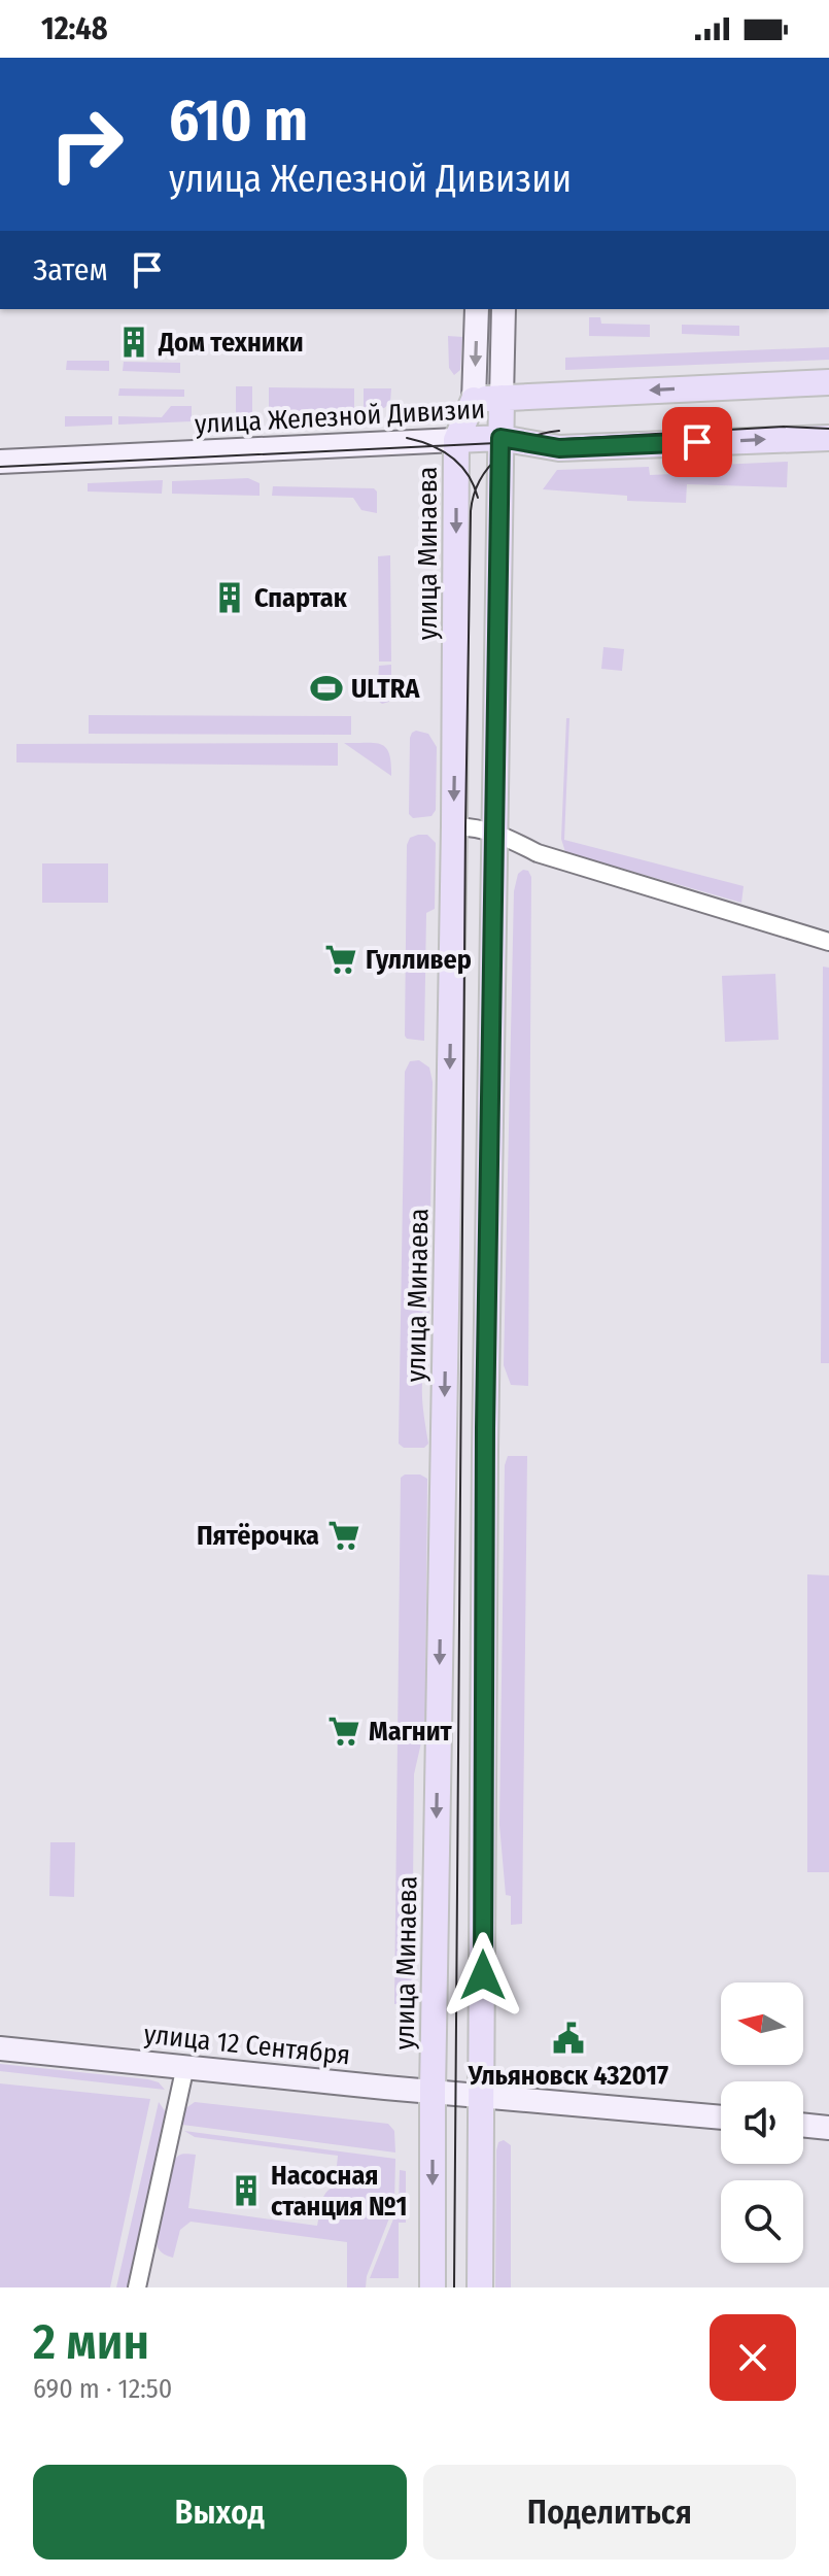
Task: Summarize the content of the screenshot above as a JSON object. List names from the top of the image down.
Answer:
{
  "streets": {
    "main road": ["улица Железной Дивизии", "улица Минаева"],
    "street": ["улица 12 Сентября"]
  },
  "crossings": [
    ["улица Железной Дивизии", "улица Минаева"],
    ["улица Минаева", "улица 12 Сентября"]
  ],
  "one_way": ["улица Минаева"],
  "places": {
    "building": ["Дом техники", "Спартак", "Насосная станция №1"],
    "sports": ["ULTRA"],
    "supermarket": ["Гулливер", "Пятёрочка", "Магнит"],
    "public building": ["Ульяновск 432017"]
  },
  "north": "left",
  "page": {
    "status": "12:48",
    "turn": ["610 m", "улица Железной Дивизии"],
    "then": "Затем",
    "heading": ["2 мин", "690 m · 12:50"],
    "buttons": ["Выход", "Поделиться"]
  }
}
